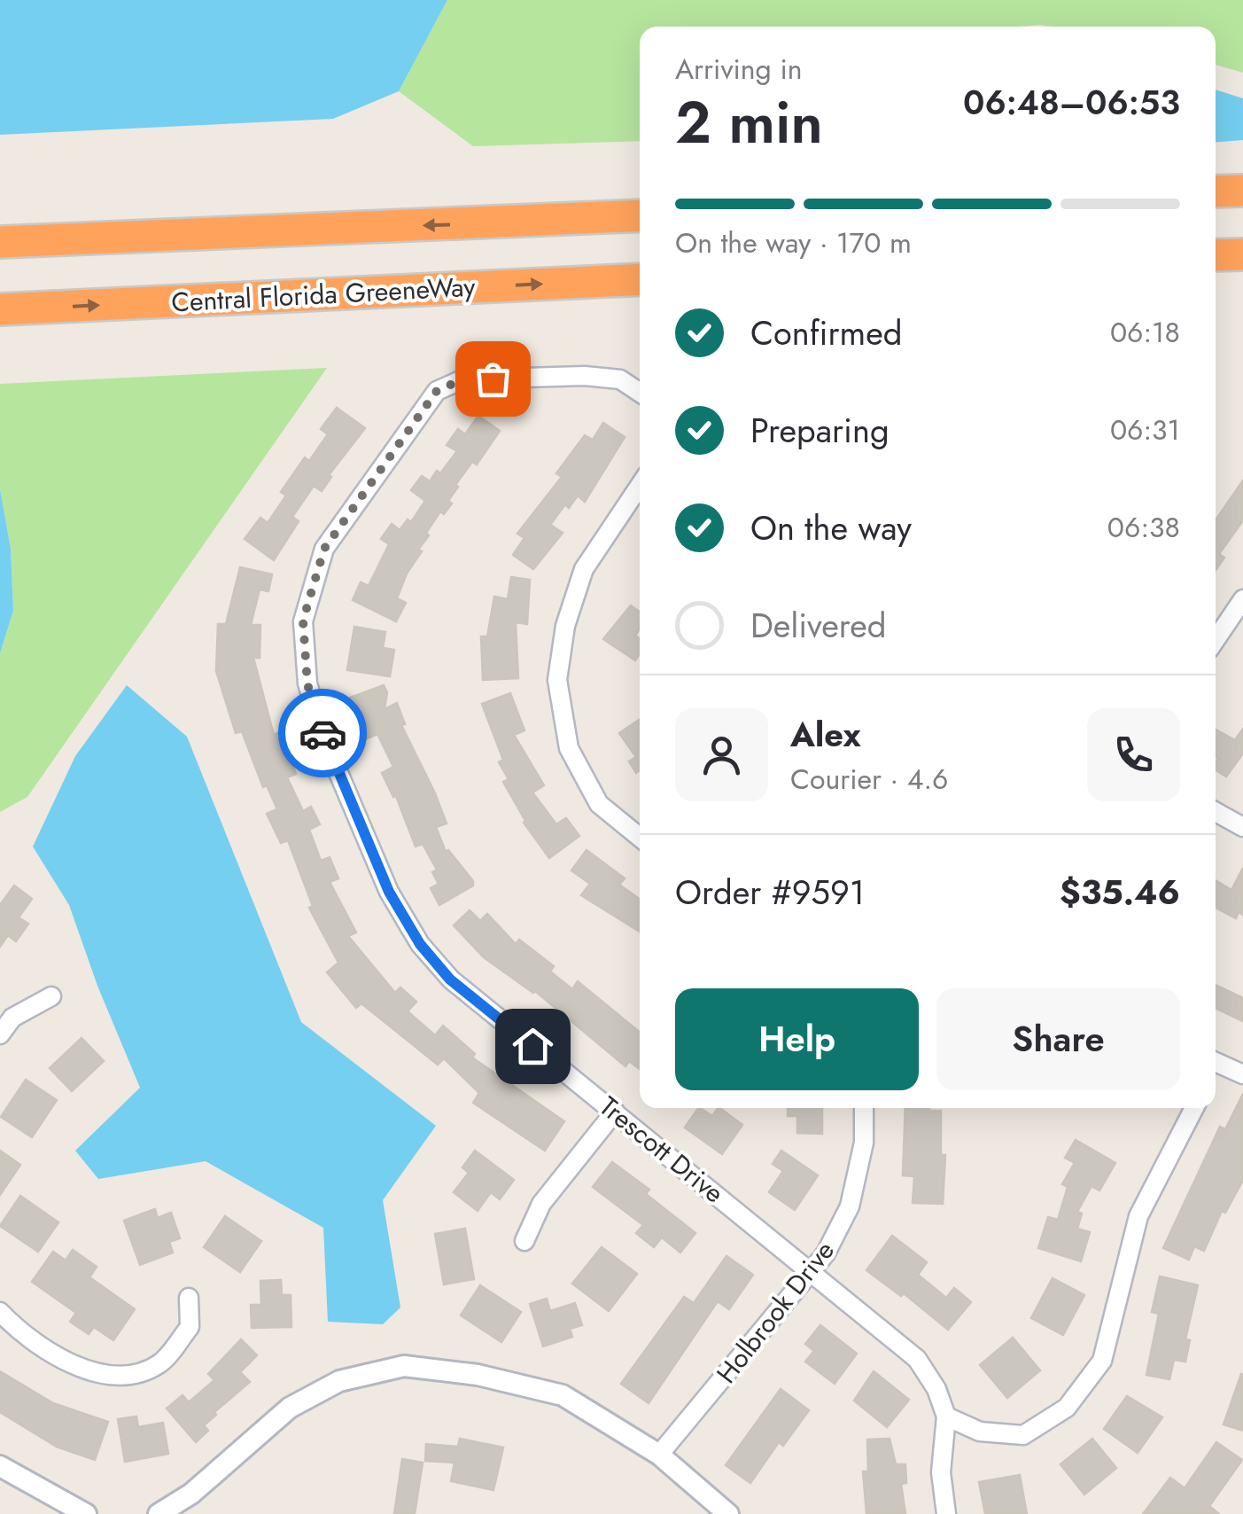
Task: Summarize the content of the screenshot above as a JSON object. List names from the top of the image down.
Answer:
{
  "streets": {
    "highway": ["Central Florida GreeneWay"],
    "street": ["Trescott Drive", "Holbrook Drive"]
  },
  "crossings": [
    ["Trescott Drive", "Holbrook Drive"]
  ],
  "page": {
    "heading": ["2 min", "Arriving in", "06:48–06:53"],
    "panel": [
      "Alex",
      "Courier · 4.6",
      "Order #9591",
      "$35.46"
    ],
    "bar": "On the way · 170 m",
    "list": [
      ["Confirmed", "06:18"],
      ["Preparing", "06:31"],
      ["On the way", "06:38"],
      "Delivered"
    ],
    "buttons": ["Help", "Share"]
  }
}
